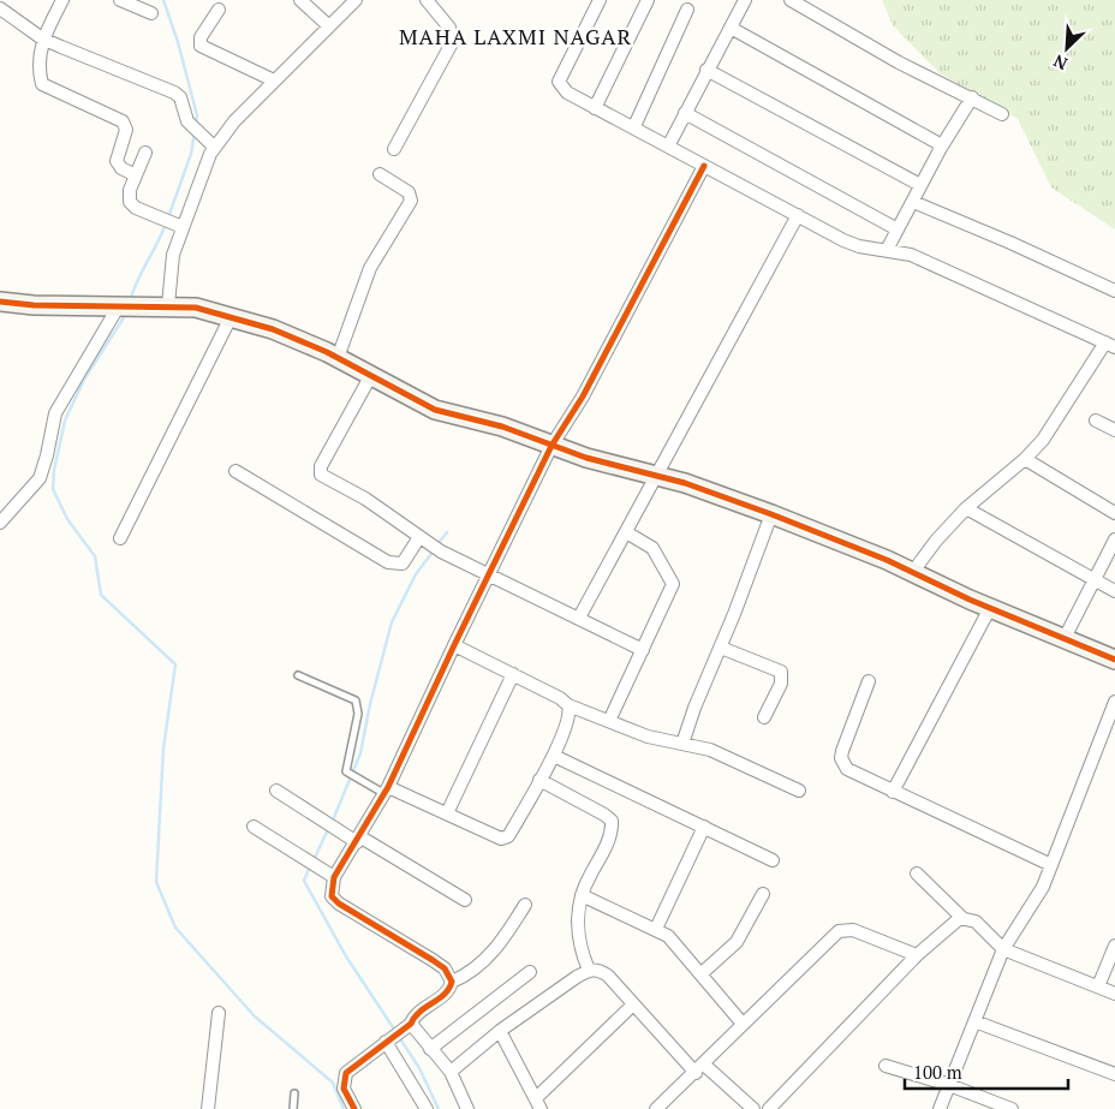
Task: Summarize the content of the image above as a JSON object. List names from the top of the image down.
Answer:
{
  "districts": ["MAHA LAXMI NAGAR"],
  "scale_bar": "100 m",
  "north": "bottom left"
}
